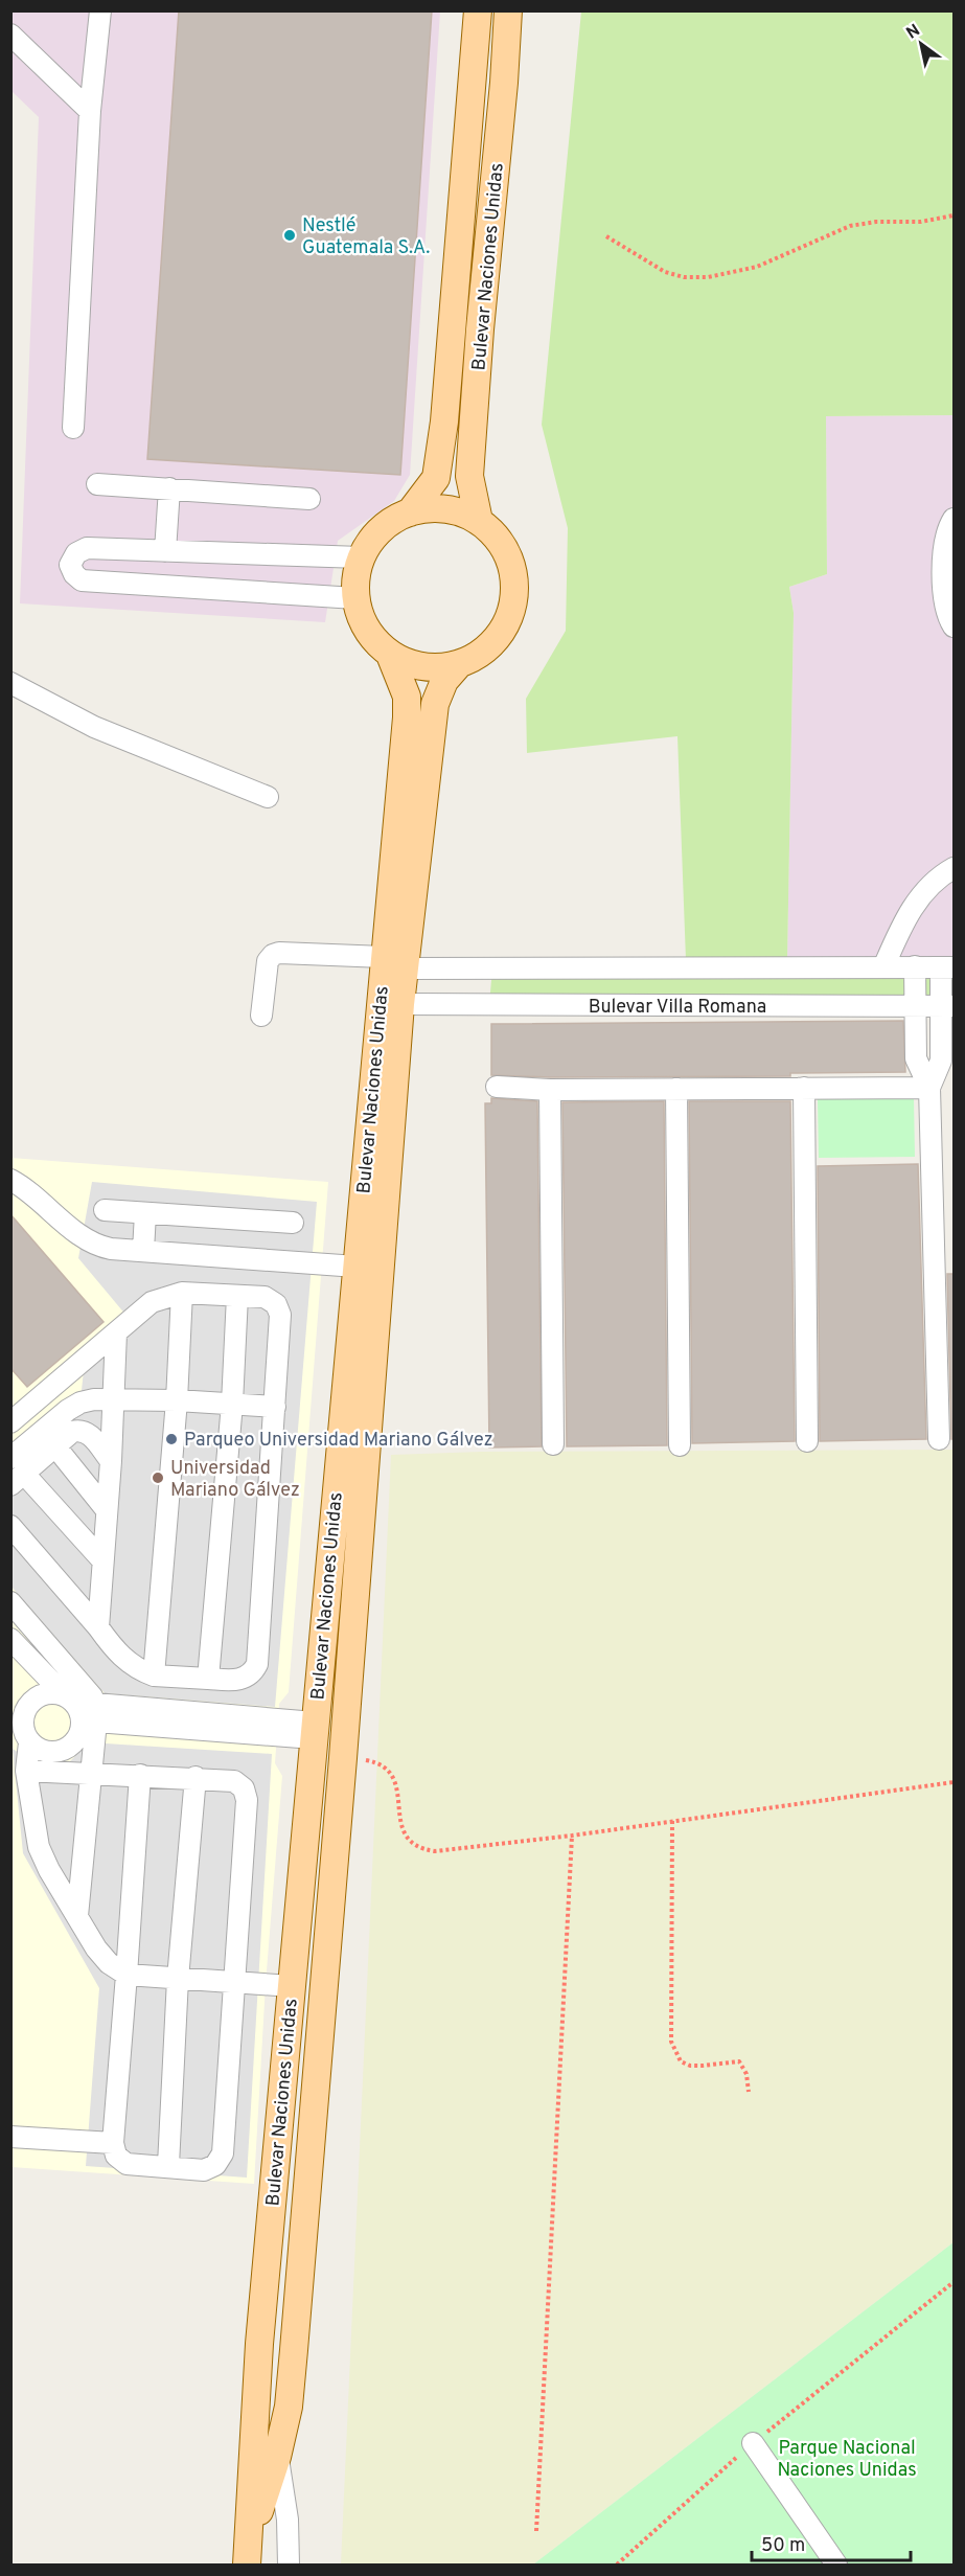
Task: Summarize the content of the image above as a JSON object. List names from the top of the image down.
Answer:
{
  "streets": {
    "main road": ["Bulevar Naciones Unidas"],
    "street": ["Bulevar Villa Romana"]
  },
  "crossings": [
    ["Bulevar Naciones Unidas", "Bulevar Villa Romana"]
  ],
  "parks": ["Parque Nacional Naciones Unidas"],
  "places": ["Nestlé Guatemala S.A.", "Parqueo Universidad Mariano Gálvez", "Universidad Mariano Gálvez"],
  "scale_bar": "50 m",
  "north": "top left"
}
